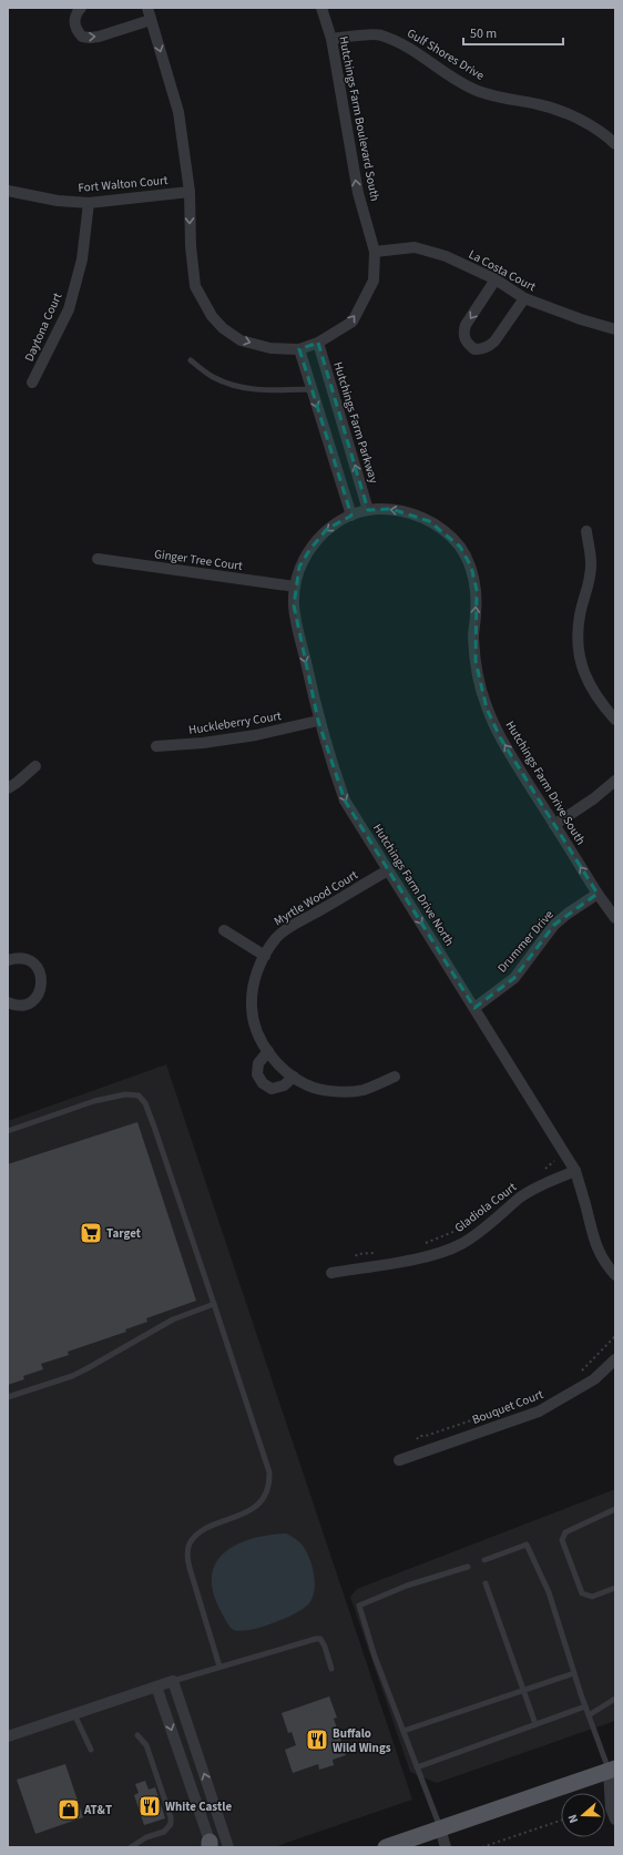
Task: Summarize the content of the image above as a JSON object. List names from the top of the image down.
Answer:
{
  "streets": {
    "street": [
      "Gulf Shores Drive",
      "Hutchings Farm Boulevard South",
      "Fort Walton Court",
      "La Costa Court",
      "Daytona Court",
      "Hutchings Farm Parkway",
      "Ginger Tree Court",
      "Huckleberry Court",
      "Hutchings Farm Drive South",
      "Hutchings Farm Drive North",
      "Myrtle Wood Court",
      "Drummer Drive",
      "Gladiola Court",
      "Bouquet Court"
    ]
  },
  "crossings": [
    ["Gulf Shores Drive", "Hutchings Farm Boulevard South"],
    ["Hutchings Farm Boulevard South", "La Costa Court"],
    ["Hutchings Farm Boulevard South", "Hutchings Farm Parkway"],
    ["Fort Walton Court", "Daytona Court"],
    ["Hutchings Farm Parkway", "Hutchings Farm Drive South"],
    ["Hutchings Farm Parkway", "Hutchings Farm Drive North"],
    ["Ginger Tree Court", "Hutchings Farm Drive North"],
    ["Huckleberry Court", "Hutchings Farm Drive North"],
    ["Hutchings Farm Drive South", "Hutchings Farm Drive North"],
    ["Hutchings Farm Drive South", "Drummer Drive"],
    ["Hutchings Farm Drive North", "Myrtle Wood Court"],
    ["Hutchings Farm Drive North", "Drummer Drive"],
    ["Hutchings Farm Drive North", "Gladiola Court"]
  ],
  "one_way": ["Hutchings Farm Boulevard South", "Hutchings Farm Drive South", "Hutchings Farm Drive North"],
  "places": {
    "supermarket": ["Target"],
    "restaurant": ["Buffalo Wild Wings", "White Castle"],
    "shop": ["AT&T"]
  },
  "scale_bar": "50 m",
  "north": "left"
}
